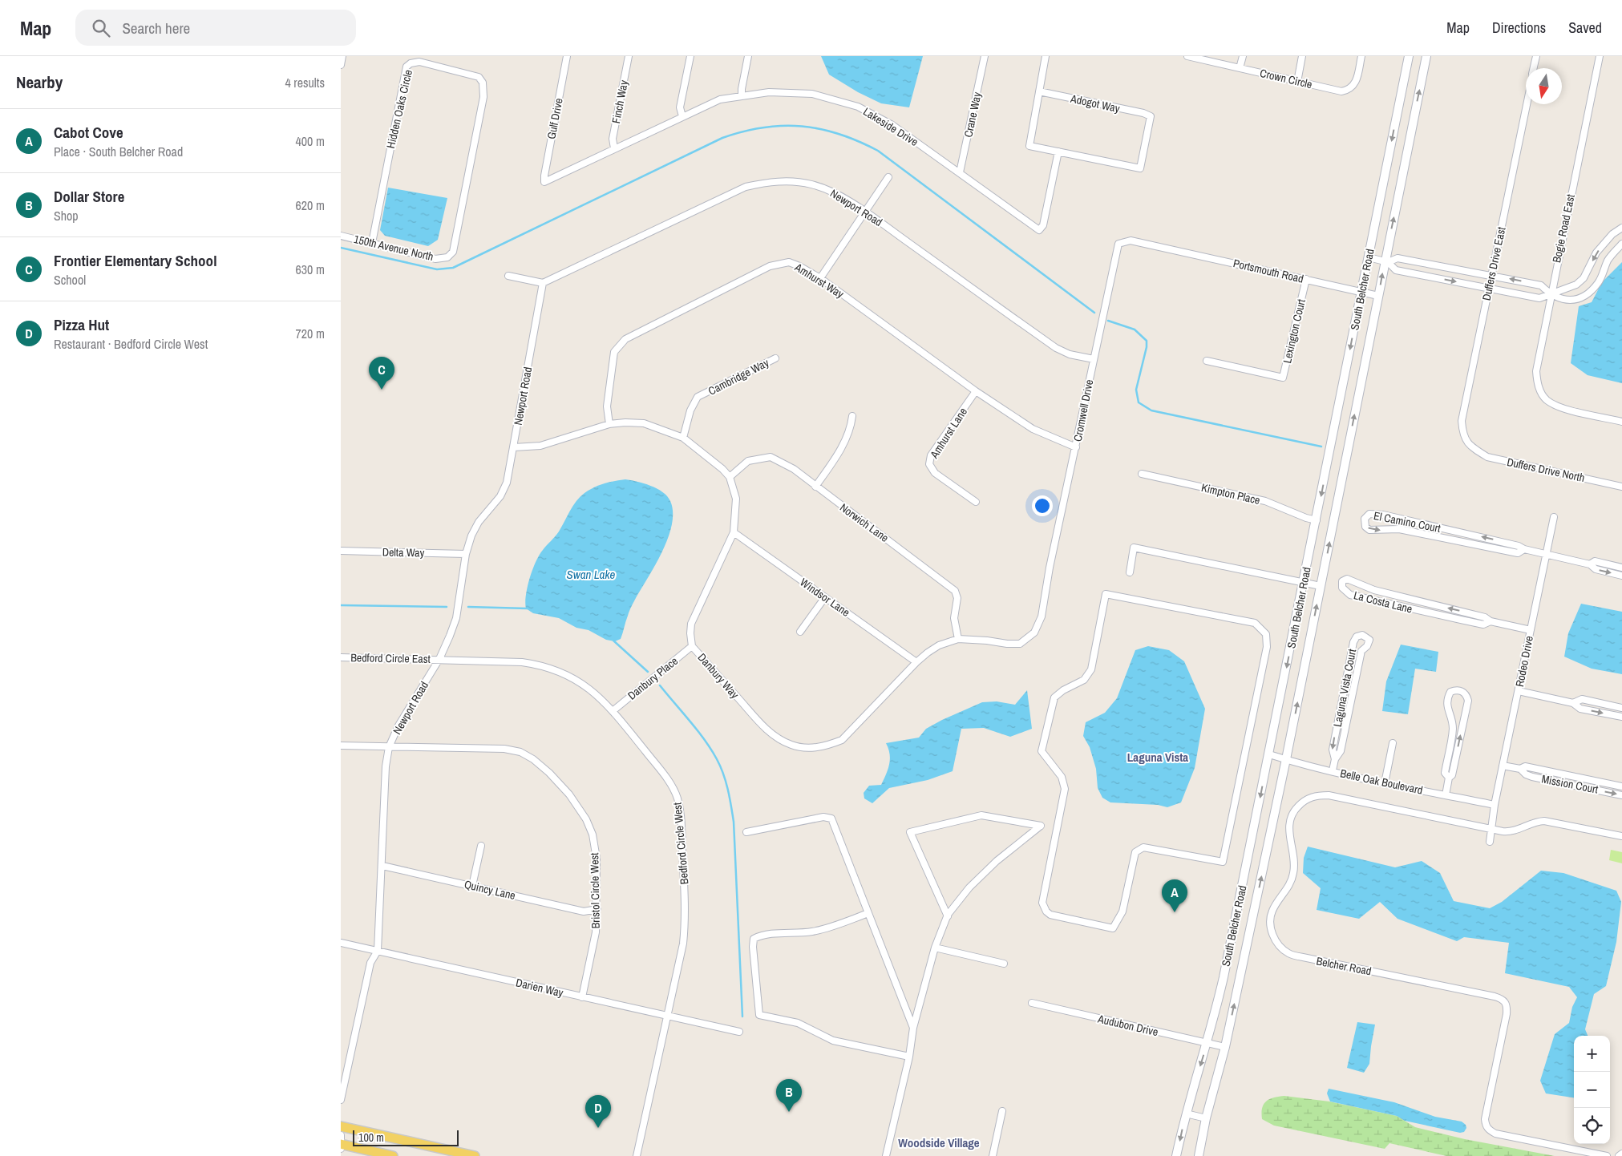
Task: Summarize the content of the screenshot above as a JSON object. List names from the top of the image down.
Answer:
{
  "streets": {
    "main road": ["South Belcher Road"],
    "street": [
      "Crown Circle",
      "Finch Way",
      "Adogot Way",
      "Hidden Oaks Circle",
      "Crane Way",
      "Gulf Drive",
      "Lakeside Drive",
      "Newport Road",
      "Bogie Road East",
      "150th Avenue North",
      "Duffers Drive East",
      "Portsmouth Road",
      "Amhurst Way",
      "Lexington Court",
      "Cambridge Way",
      "Cromwell Drive",
      "Amhurst Lane",
      "Duffers Drive North",
      "Kimpton Place",
      "El Camino Court",
      "Norwich Lane",
      "Delta Way",
      "Windsor Lane",
      "La Costa Lane",
      "Bedford Circle East",
      "Rodeo Drive",
      "Danbury Way",
      "Danbury Place",
      "Laguna Vista Court",
      "Belle Oak Boulevard",
      "Mission Court",
      "Bedford Circle West",
      "Quincy Lane",
      "Bristol Circle West",
      "Belcher Road",
      "Darien Way",
      "Audubon Drive"
    ]
  },
  "crossings": [
    ["Finch Way", "Lakeside Drive"],
    ["Adogot Way", "Lakeside Drive"],
    ["Hidden Oaks Circle", "150th Avenue North"],
    ["Crane Way", "Lakeside Drive"],
    ["Gulf Drive", "Lakeside Drive"],
    ["Newport Road", "Cromwell Drive"],
    ["Newport Road", "Delta Way"],
    ["Newport Road", "Bedford Circle East"],
    ["Newport Road", "Danbury Way"],
    ["Newport Road", "Bedford Circle West"],
    ["Newport Road", "Quincy Lane"],
    ["Newport Road", "Bristol Circle West"],
    ["Newport Road", "Darien Way"],
    ["Duffers Drive East", "Duffers Drive North"],
    ["Portsmouth Road", "South Belcher Road"],
    ["Portsmouth Road", "Lexington Court"],
    ["Portsmouth Road", "Cromwell Drive"],
    ["Amhurst Way", "Cromwell Drive"],
    ["Amhurst Way", "Amhurst Lane"],
    ["Amhurst Way", "Danbury Way"],
    ["South Belcher Road", "Kimpton Place"],
    ["South Belcher Road", "Belle Oak Boulevard"],
    ["South Belcher Road", "Audubon Drive"],
    ["Cambridge Way", "Danbury Way"],
    ["Cromwell Drive", "Danbury Way"],
    ["El Camino Court", "Rodeo Drive"],
    ["Norwich Lane", "Danbury Way"],
    ["Windsor Lane", "Danbury Way"],
    ["La Costa Lane", "Rodeo Drive"],
    ["Bedford Circle East", "Bedford Circle West"],
    ["Rodeo Drive", "Belle Oak Boulevard"],
    ["Rodeo Drive", "Mission Court"],
    ["Danbury Way", "Danbury Place"],
    ["Danbury Place", "Bedford Circle West"],
    ["Laguna Vista Court", "Belle Oak Boulevard"],
    ["Bedford Circle West", "Darien Way"],
    ["Quincy Lane", "Bristol Circle West"],
    ["Bristol Circle West", "Darien Way"]
  ],
  "districts": ["Laguna Vista", "Woodside Village"],
  "water": ["Swan Lake"],
  "scale_bar": "100 m",
  "north": "bottom",
  "page": {
    "header": "Map",
    "search": "Search here",
    "nav": ["Map", "Directions", "Saved"],
    "heading": ["Nearby", "4 results"],
    "list": [
      {
        "mark": "A",
        "name": "Cabot Cove",
        "note": "Place · South Belcher Road",
        "value": "400 m"
      },
      {
        "mark": "B",
        "name": "Dollar Store",
        "note": "Shop",
        "value": "620 m"
      },
      {
        "mark": "C",
        "name": "Frontier Elementary School",
        "note": "School",
        "value": "630 m"
      },
      {
        "mark": "D",
        "name": "Pizza Hut",
        "note": "Restaurant · Bedford Circle West",
        "value": "720 m"
      }
    ],
    "pins": [
      "C",
      "A",
      "B",
      "D"
    ],
    "map_buttons": ["+", "−"],
    "scale": "100 m"
  }
}
